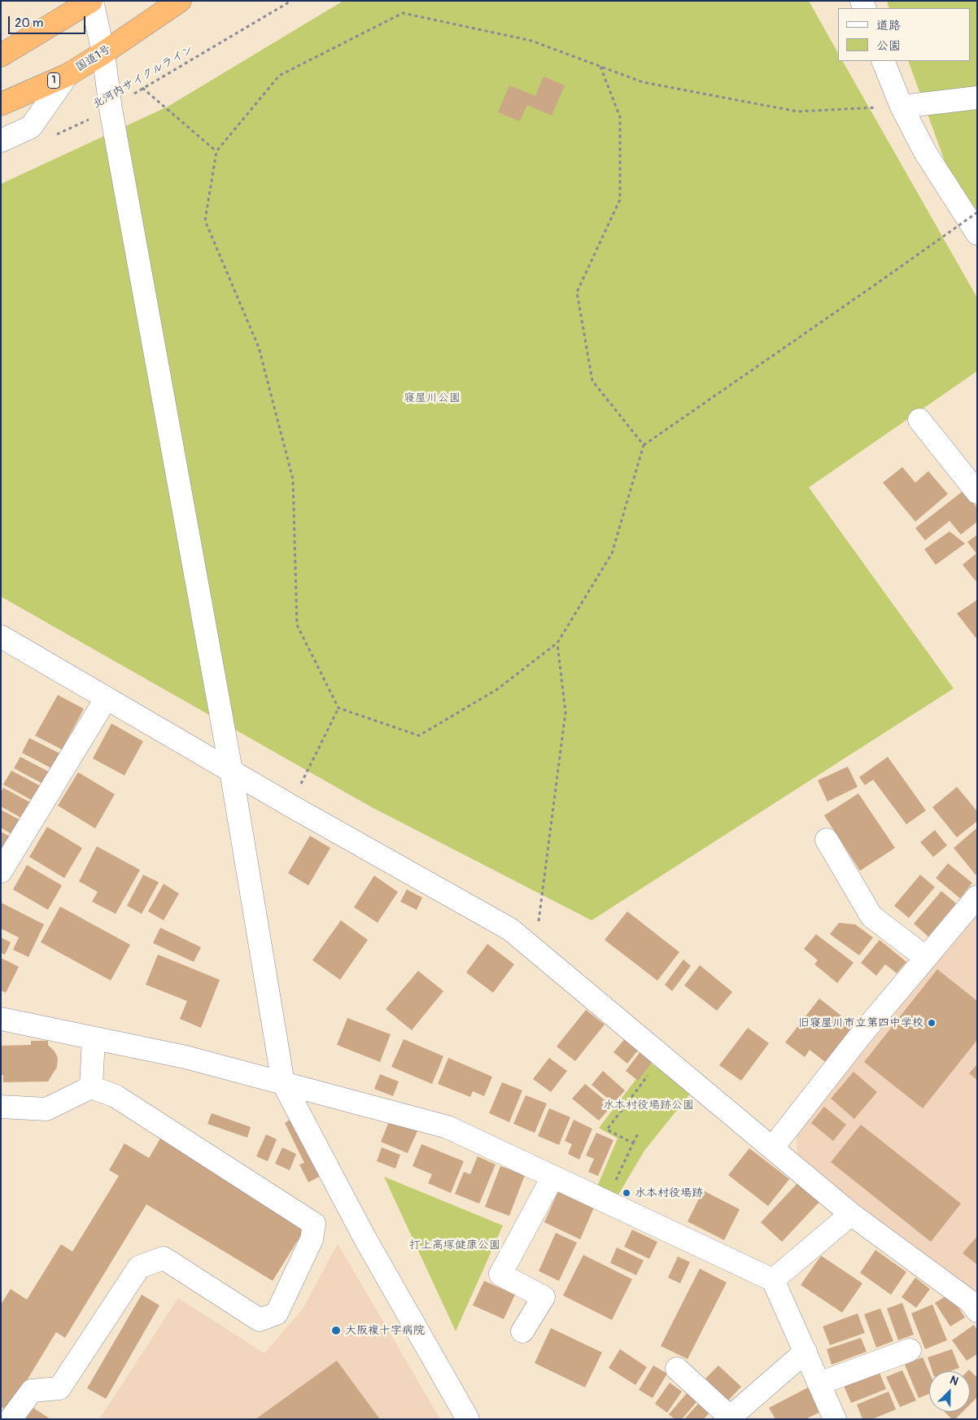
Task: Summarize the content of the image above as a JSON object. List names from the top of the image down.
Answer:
{
  "streets": {
    "highway": ["国道1号", "1"],
    "path": ["北河内サイクルライン"]
  },
  "parks": ["寝屋川公園", "水本村役場跡公園", "打上高塚健康公園"],
  "places": ["旧寝屋川市立第四中学校", "水本村役場跡", "大阪複十字病院"],
  "legend": ["道路", "公園"],
  "scale_bar": "20 m",
  "north": "top right"
}
